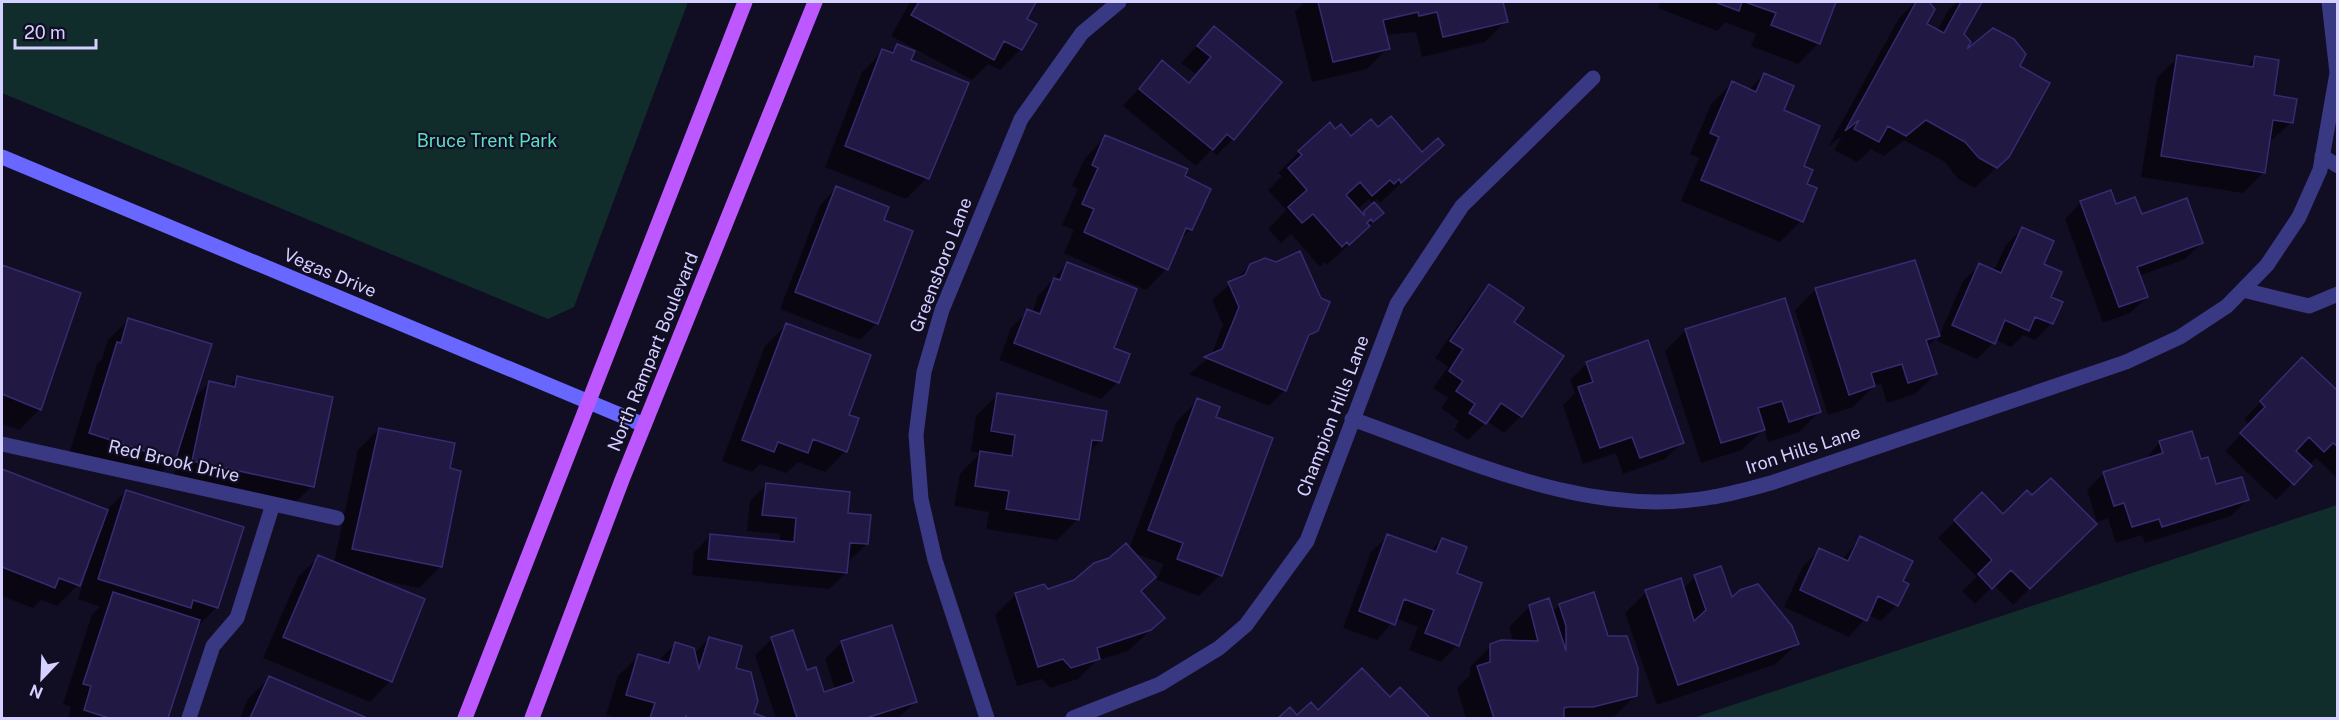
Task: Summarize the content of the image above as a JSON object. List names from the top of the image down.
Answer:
{
  "streets": {
    "main road": ["Vegas Drive", "North Rampart Boulevard"],
    "street": [
      "Greensboro Lane",
      "Champion Hills Lane",
      "Iron Hills Lane",
      "Red Brook Drive"
    ]
  },
  "crossings": [
    ["Vegas Drive", "North Rampart Boulevard"],
    ["Champion Hills Lane", "Iron Hills Lane"]
  ],
  "parks": ["Bruce Trent Park"],
  "scale_bar": "20 m",
  "north": "bottom left"
}
